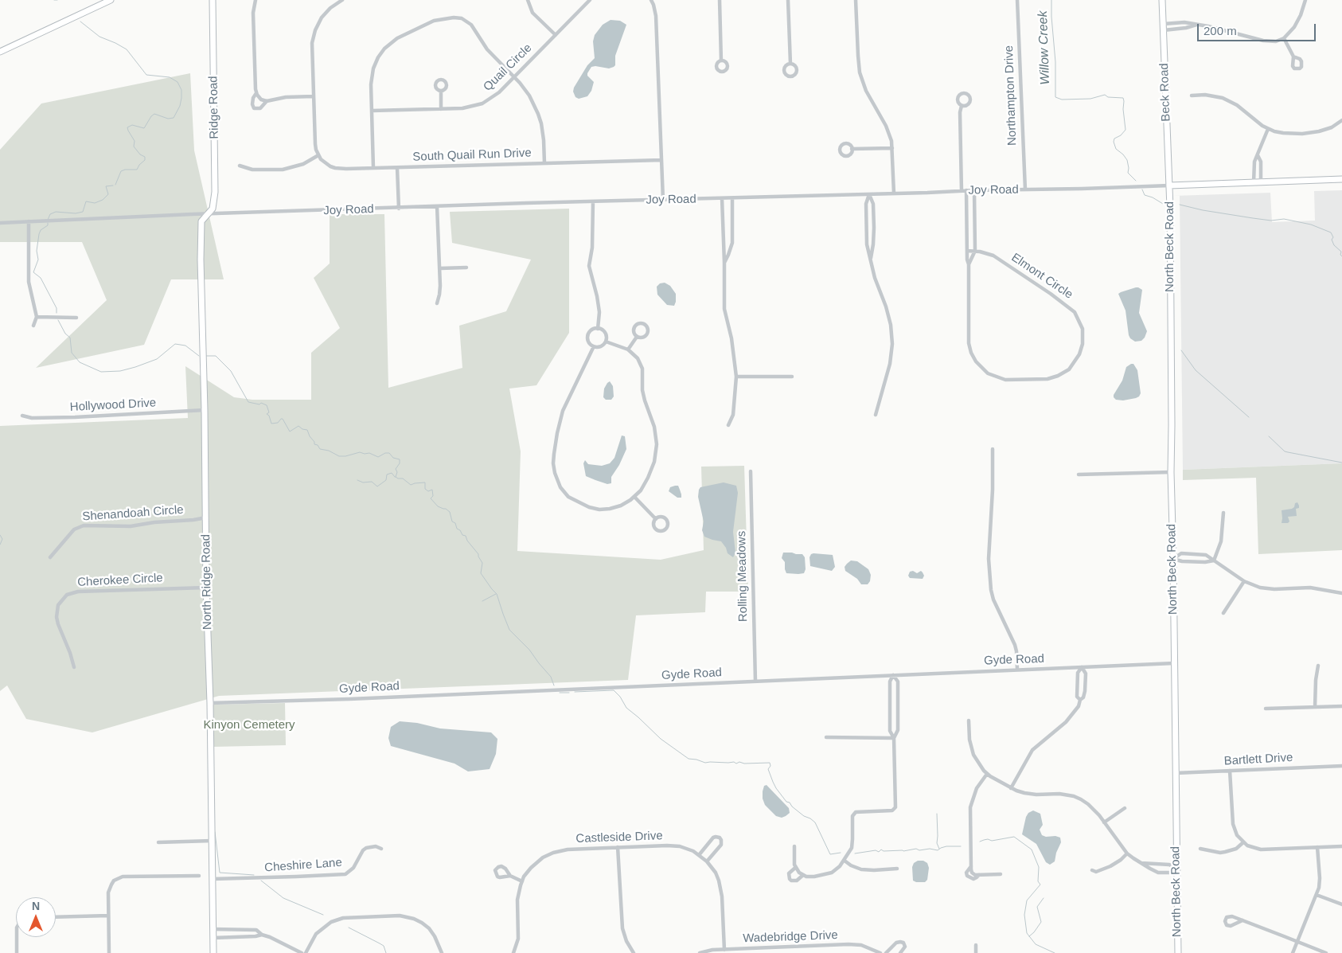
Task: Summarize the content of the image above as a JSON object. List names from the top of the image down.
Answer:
{
  "streets": {
    "street": [
      "Quail Circle",
      "Beck Road",
      "Northampton Drive",
      "Ridge Road",
      "South Quail Run Drive",
      "Joy Road",
      "North Beck Road",
      "Elmont Circle",
      "Hollywood Drive",
      "Shenandoah Circle",
      "Rolling Meadows",
      "Cherokee Circle",
      "North Ridge Road",
      "Gyde Road",
      "Bartlett Drive",
      "Castleside Drive",
      "Cheshire Lane",
      "Wadebridge Drive"
    ]
  },
  "crossings": [
    ["Beck Road", "Joy Road"],
    ["Beck Road", "North Beck Road"],
    ["Northampton Drive", "Joy Road"],
    ["Ridge Road", "Joy Road"],
    ["Ridge Road", "North Ridge Road"],
    ["Joy Road", "North Beck Road"],
    ["Joy Road", "Elmont Circle"],
    ["Joy Road", "North Ridge Road"],
    ["North Beck Road", "Gyde Road"],
    ["North Beck Road", "Bartlett Drive"],
    ["Hollywood Drive", "North Ridge Road"],
    ["Shenandoah Circle", "North Ridge Road"],
    ["Rolling Meadows", "Gyde Road"],
    ["Cherokee Circle", "North Ridge Road"],
    ["North Ridge Road", "Gyde Road"],
    ["North Ridge Road", "Cheshire Lane"],
    ["Castleside Drive", "Wadebridge Drive"]
  ],
  "water": ["Willow Creek"],
  "parks": ["Kinyon Cemetery"],
  "scale_bar": "200 m",
  "north": "top"
}
